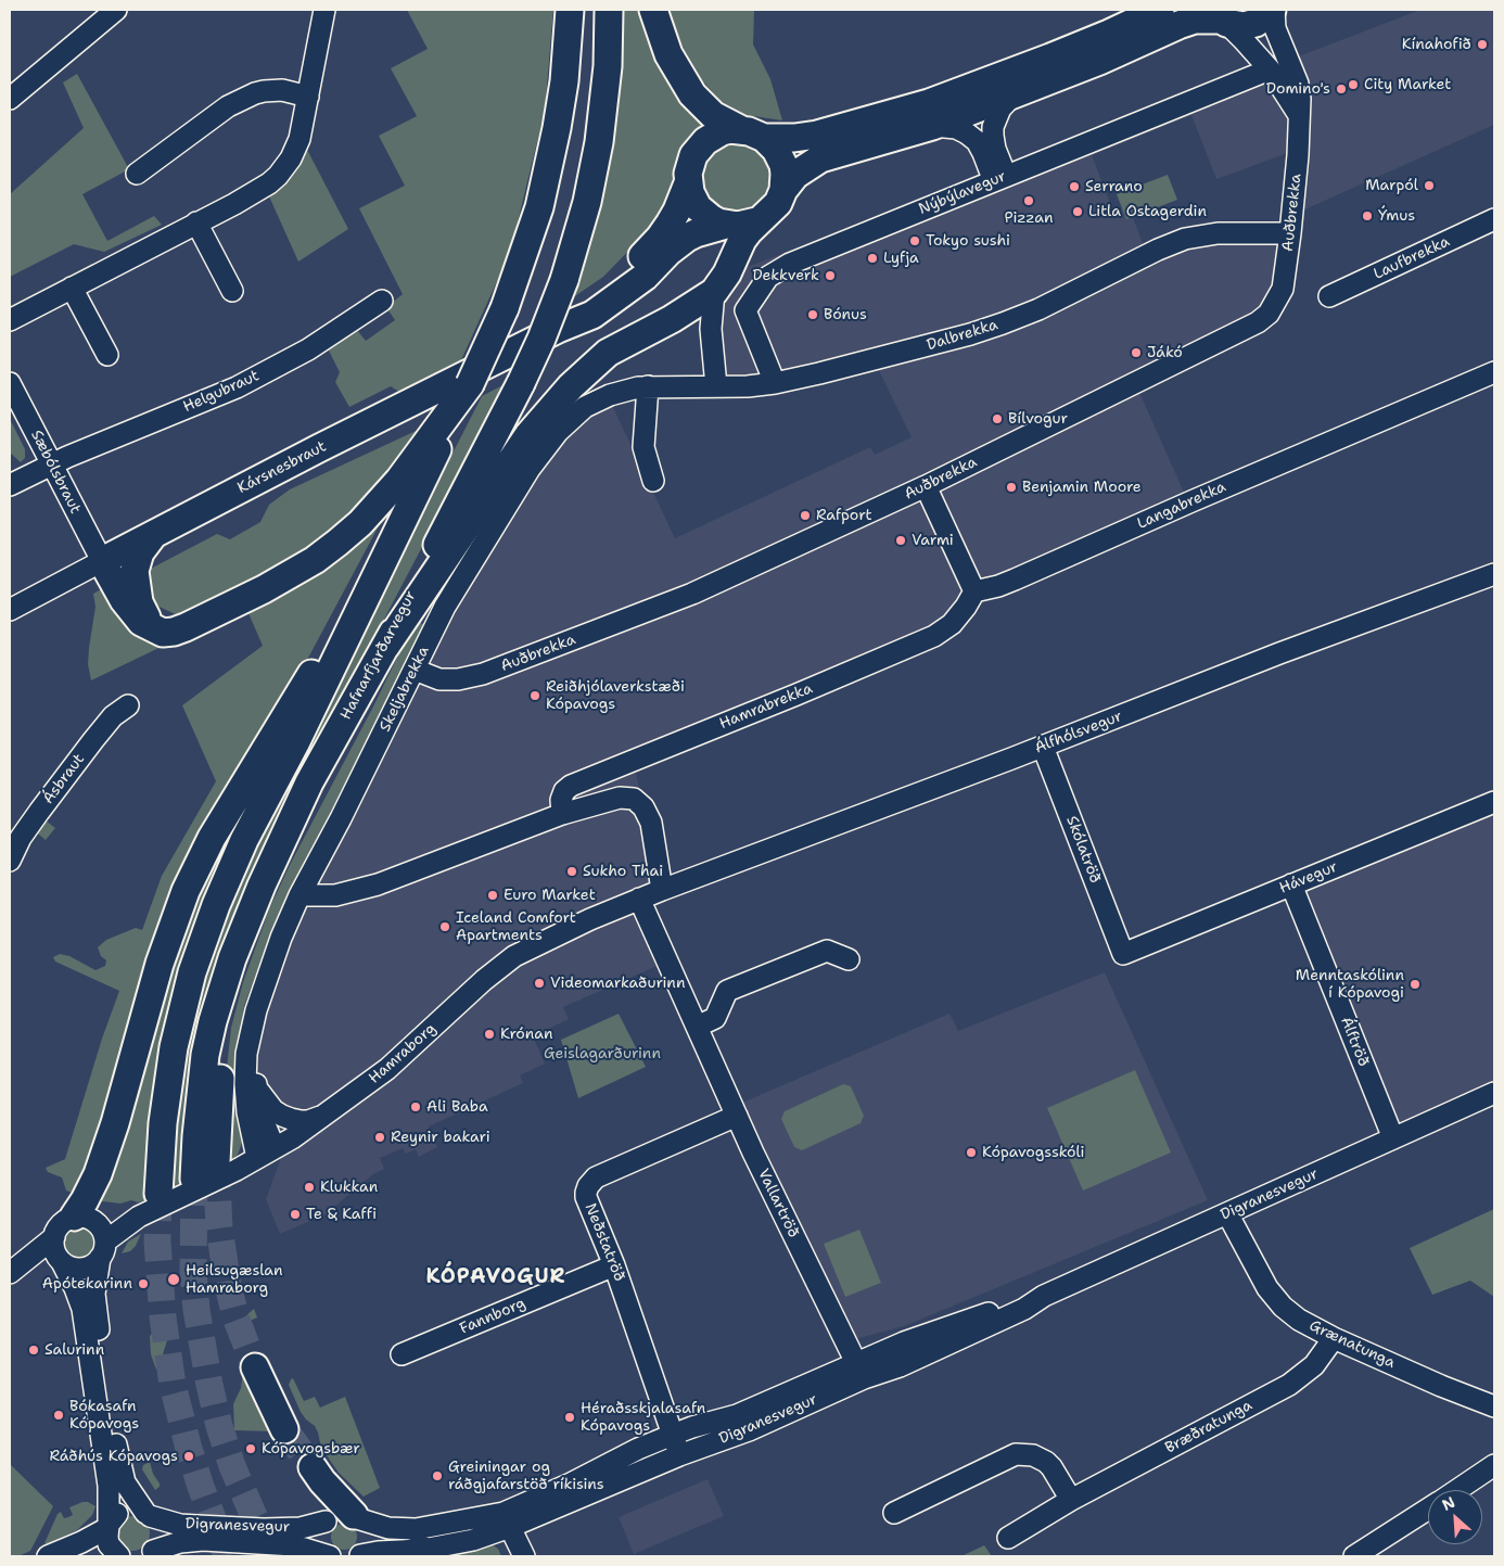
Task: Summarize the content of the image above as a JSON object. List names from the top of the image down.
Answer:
{
  "streets": {
    "main road": ["Kársnesbraut", "Hafnarfjarðarvegur"],
    "street": [
      "Nýbýlavegur",
      "Auðbrekka",
      "Laufbrekka",
      "Dalbrekka",
      "Helgubraut",
      "Sæbólsbraut",
      "Langabrekka",
      "Skeljabrekka",
      "Hamrabrekka",
      "Álfhólsvegur",
      "Ásbraut",
      "Skólatröð",
      "Hávegur",
      "Álftröð",
      "Hamraborg",
      "Digranesvegur",
      "Vallartröð",
      "Neðstatröð",
      "Fannborg",
      "Grænatunga",
      "Bræðratunga"
    ]
  },
  "crossings": [
    ["Nýbýlavegur", "Dalbrekka"],
    ["Auðbrekka", "Dalbrekka"],
    ["Auðbrekka", "Skeljabrekka"],
    ["Dalbrekka", "Skeljabrekka"],
    ["Helgubraut", "Sæbólsbraut"],
    ["Kársnesbraut", "Sæbólsbraut"],
    ["Langabrekka", "Hamrabrekka"],
    ["Skeljabrekka", "Hamraborg"],
    ["Álfhólsvegur", "Skólatröð"],
    ["Álfhólsvegur", "Hamraborg"],
    ["Skólatröð", "Hávegur"],
    ["Hávegur", "Álftröð"],
    ["Álftröð", "Digranesvegur"],
    ["Hamraborg", "Vallartröð"],
    ["Digranesvegur", "Vallartröð"],
    ["Digranesvegur", "Neðstatröð"],
    ["Digranesvegur", "Grænatunga"],
    ["Vallartröð", "Neðstatröð"],
    ["Neðstatröð", "Fannborg"],
    ["Grænatunga", "Bræðratunga"]
  ],
  "districts": ["KÓPAVOGUR"],
  "parks": ["Geislagarðurinn"],
  "places": [
    "Kínahofið",
    "City Market",
    "Domino's",
    "Marpól",
    "Serrano",
    "Pizzan",
    "Litla Ostagerdin",
    "Ýmus",
    "Tokyo sushi",
    "Lyfja",
    "Dekkverk",
    "Bónus",
    "Jákó",
    "Bílvogur",
    "Benjamin Moore",
    "Rafport",
    "Varmi",
    "Reiðhjólaverkstæði Kópavogs",
    "Sukho Thai",
    "Euro Market",
    "Iceland Comfort Apartments",
    "Videomarkaðurinn",
    "Menntaskólinn í Kópavogi",
    "Krónan",
    "Ali Baba",
    "Reynir bakari",
    "Kópavogsskóli",
    "Klukkan",
    "Te & Kaffi",
    "Heilsugæslan Hamraborg",
    "Apótekarinn",
    "Salurinn",
    "Bókasafn Kópavogs",
    "Héraðsskjalasafn Kópavogs",
    "Kópavogsbær",
    "Ráðhús Kópavogs",
    "Greiningar og ráðgjafarstöð ríkisins"
  ],
  "north": "top left"
}
